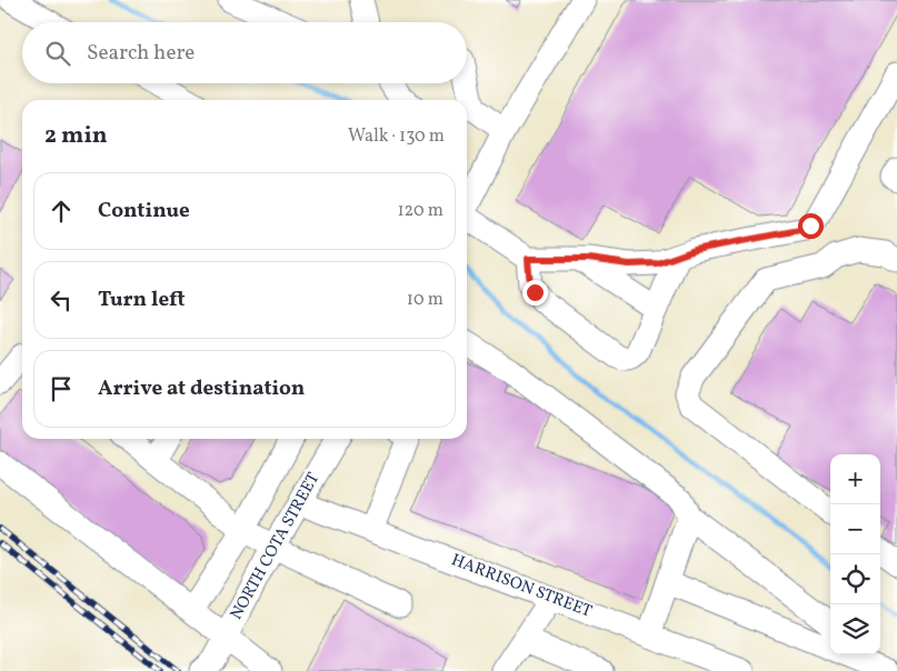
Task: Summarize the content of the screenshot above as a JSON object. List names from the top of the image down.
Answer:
{
  "streets": {
    "street": ["NORTH COTA STREET", "HARRISON STREET"]
  },
  "crossings": [
    ["NORTH COTA STREET", "HARRISON STREET"]
  ],
  "page": {
    "search": "Search here",
    "heading": ["2 min", "Walk · 130 m"],
    "list": [
      ["Continue", "120 m"],
      ["Turn left", "10 m"],
      "Arrive at destination"
    ],
    "map_buttons": ["+", "−"]
  }
}
